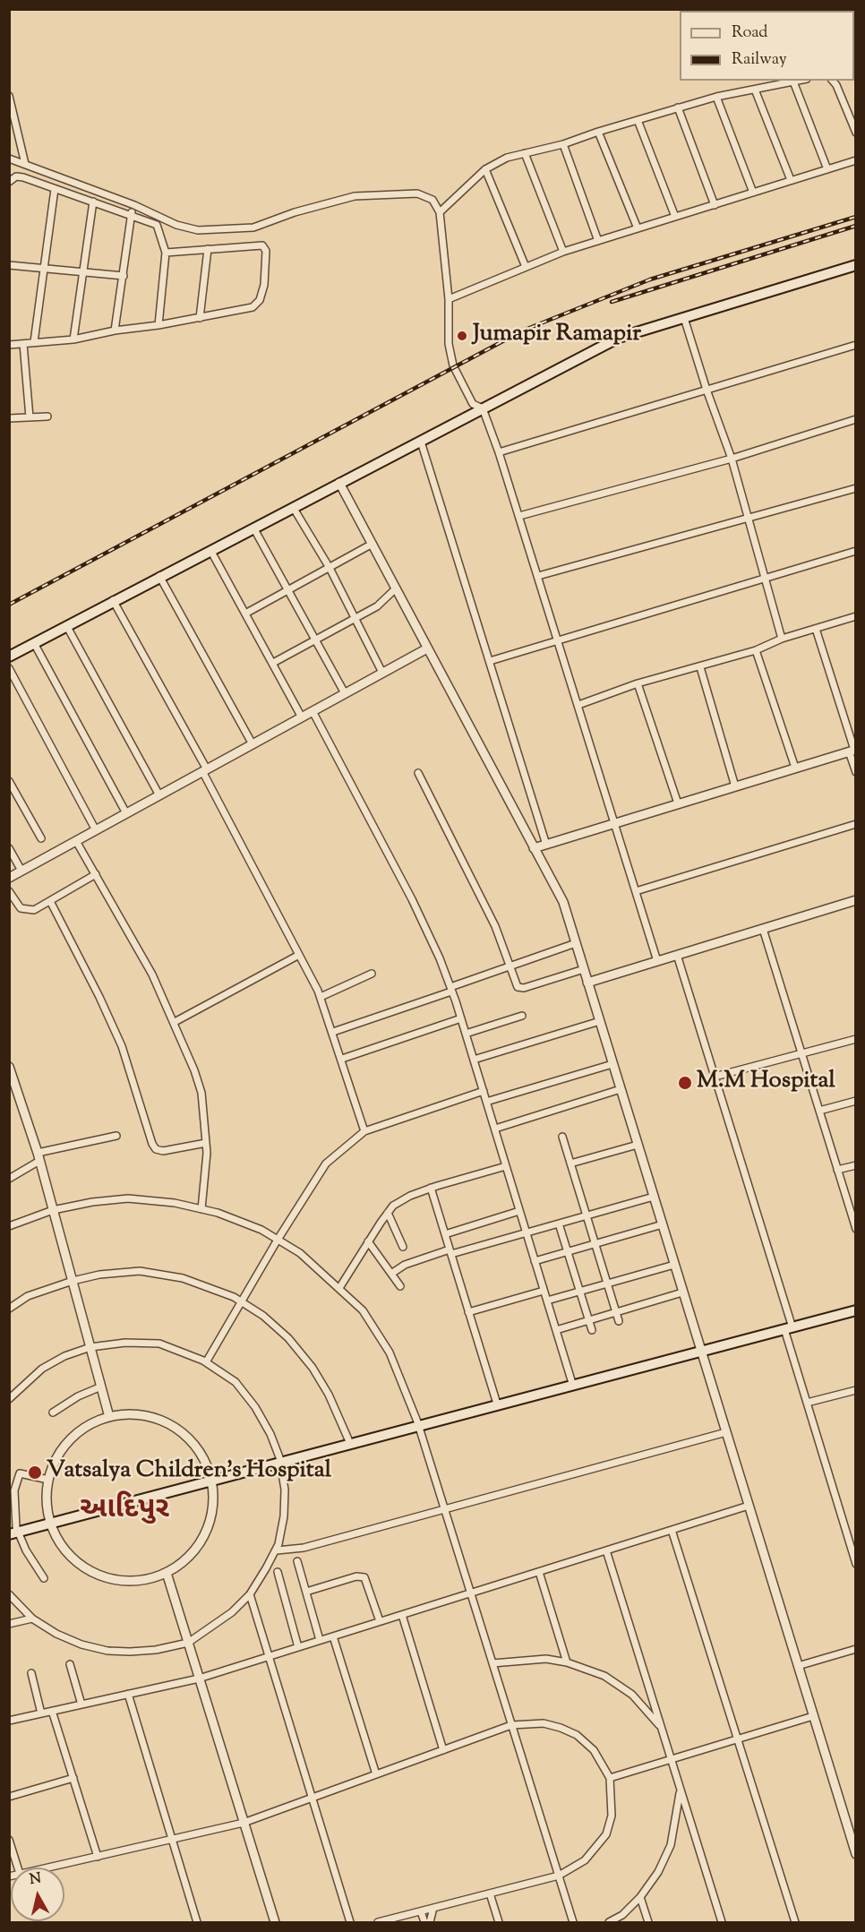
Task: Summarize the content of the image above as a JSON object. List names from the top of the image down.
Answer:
{
  "districts": ["આદિપુર"],
  "places": ["Jumapir Ramapir", "M.M Hospital", "Vatsalya Children's Hospital"],
  "legend": ["Road", "Railway"],
  "north": "top"
}
